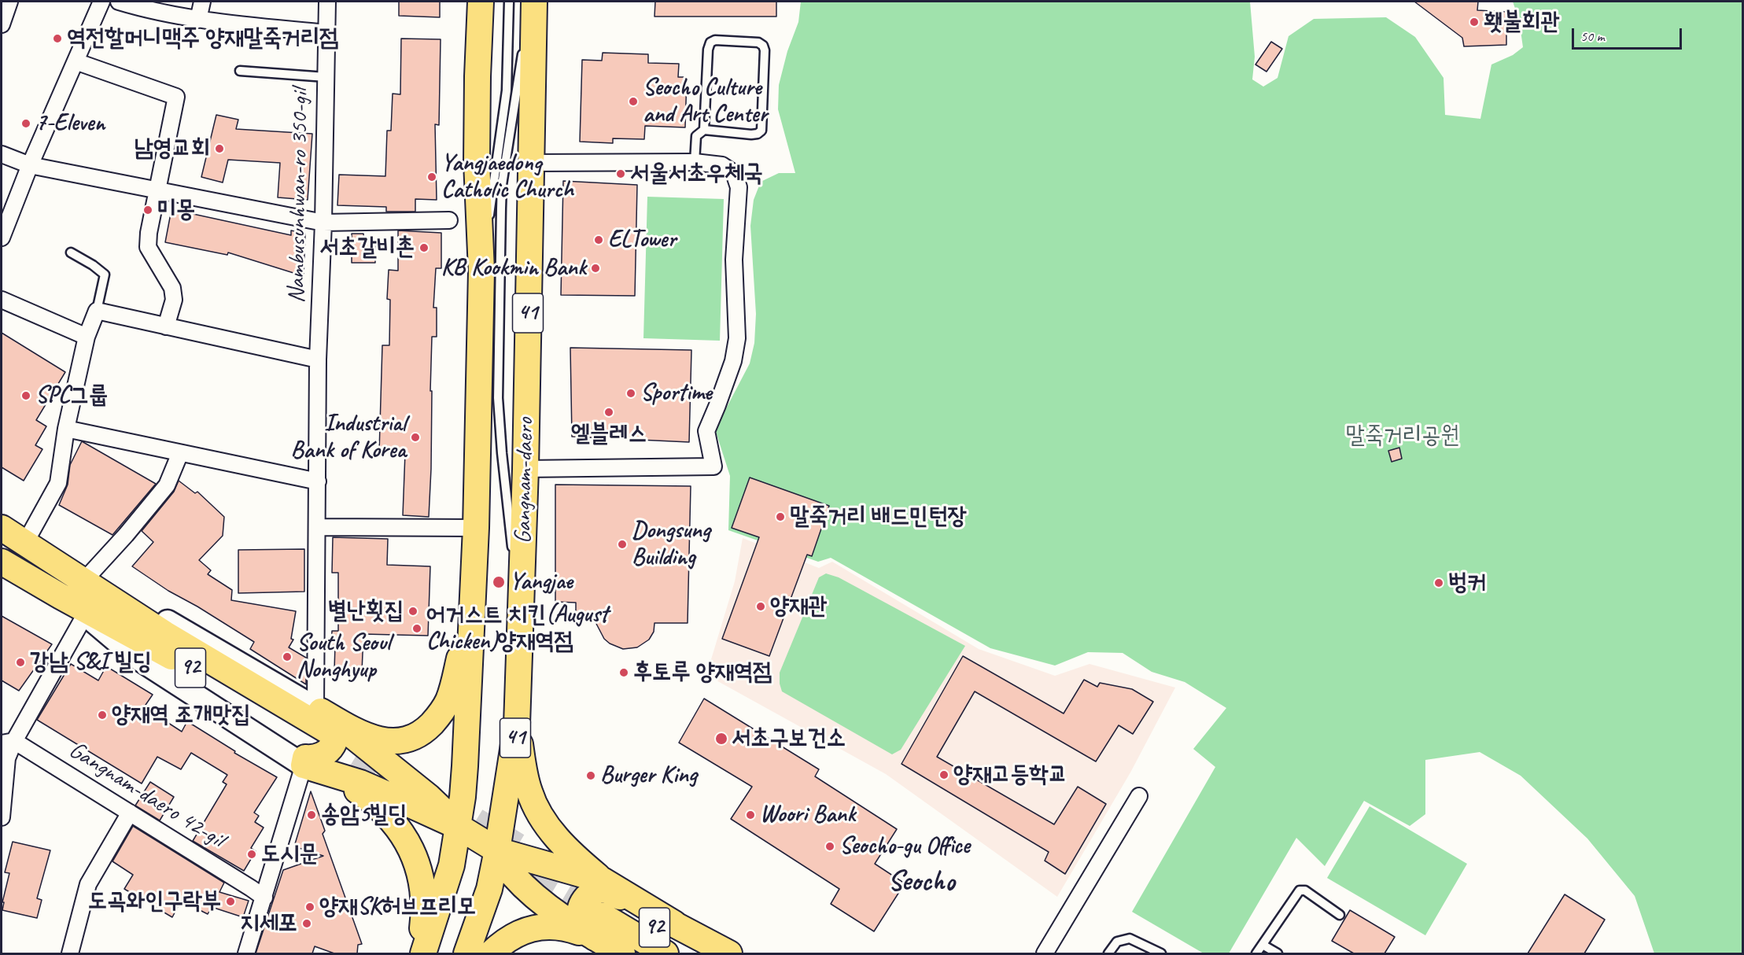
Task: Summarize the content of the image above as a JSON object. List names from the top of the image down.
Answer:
{
  "streets": {
    "main road": ["41", "Gangnam-daero", "92"],
    "street": ["Nambusunhwan-ro 350-gil", "Gangnam-daero 42-gil"]
  },
  "crossings": [
    ["Nambusunhwan-ro 350-gil", "Gangnam-daero"],
    ["Nambusunhwan-ro 350-gil", "92"]
  ],
  "districts": ["Seocho"],
  "parks": ["말죽거리공원"],
  "places": [
    "횃불회관",
    "역전할머니맥주 양재말죽거리점",
    "Seocho Culture and Art Center",
    "7-Eleven",
    "남영교회",
    "서울서초우체국",
    "Yangjaedong Catholic Church",
    "미몽",
    "ELTower",
    "서초갈비촌",
    "KB Kookmin Bank",
    "Sportime",
    "SPC그룹",
    "엘블레스",
    "Industrial Bank of Korea",
    "말죽거리 배드민턴장",
    "Dongsung Building",
    "Yangjae",
    "벙커",
    "양재관",
    "별난횟집",
    "어거스트 치킨(August Chicken)양재역점",
    "South Seoul Nonghyup",
    "강남 S&I 빌딩",
    "후토루 양재역점",
    "양재역 조개맛집",
    "서초구보건소",
    "양재고등학교",
    "Burger King",
    "송암5빌딩",
    "Woori Bank",
    "Seocho-gu Office",
    "도시문",
    "도곡와인구락부",
    "양재SK허브프리모",
    "지세포"
  ],
  "scale_bar": "50 m"
}
